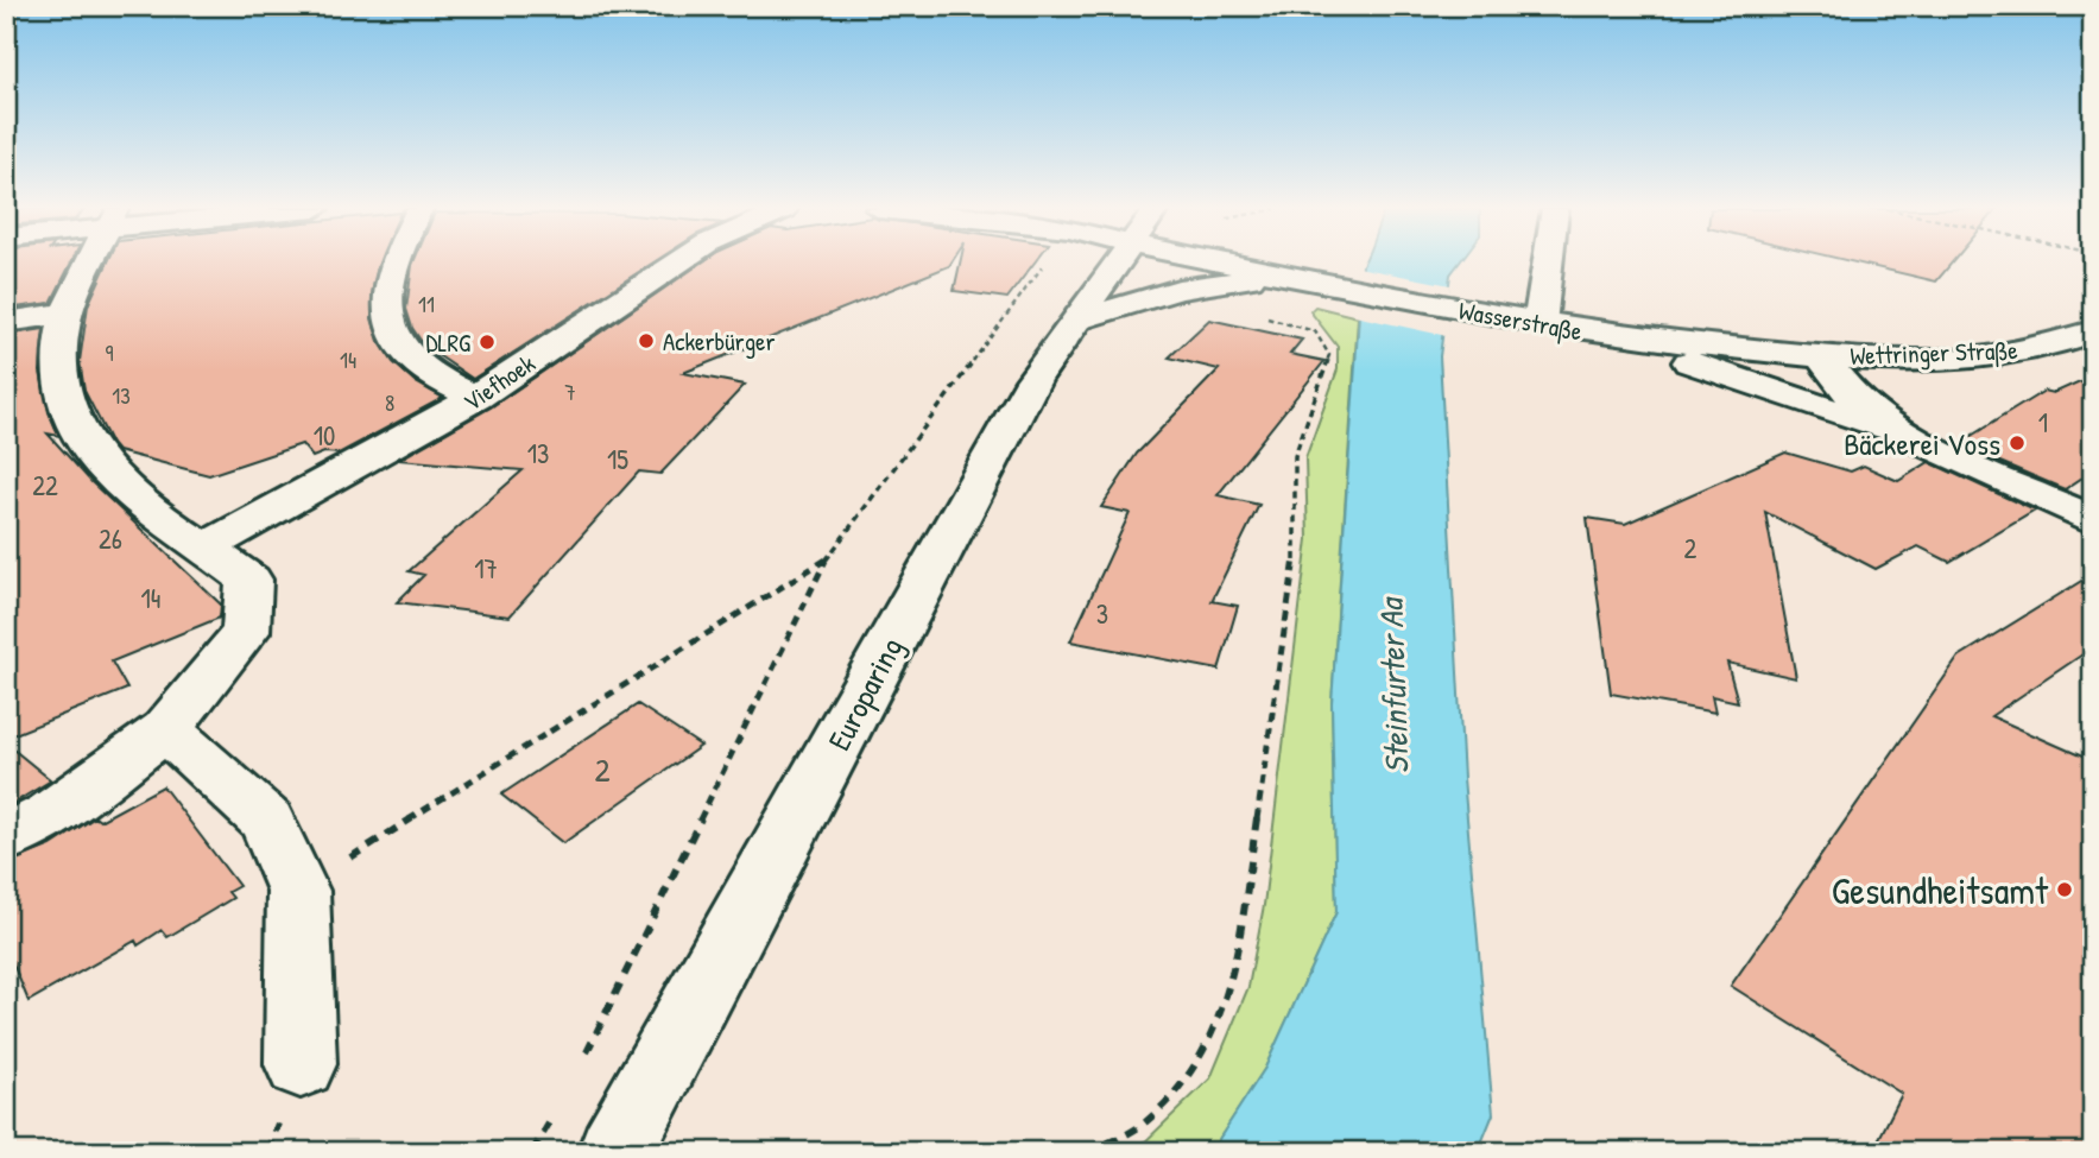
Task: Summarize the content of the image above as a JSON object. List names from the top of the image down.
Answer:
{
  "streets": {
    "street": [
      "Wasserstraße",
      "Wettringer Straße",
      "Viefhoek",
      "Europaring"
    ]
  },
  "crossings": [
    ["Wasserstraße", "Wettringer Straße"]
  ],
  "water": ["Steinfurter Aa"],
  "places": [
    "Ackerbürger",
    "DLRG",
    "Bäckerei Voss",
    "Gesundheitsamt"
  ],
  "house_numbers": [
    "11",
    "9",
    "14",
    "7",
    "13",
    "8",
    "1",
    "10",
    "13",
    "15",
    "22",
    "26",
    "2",
    "17",
    "14",
    "3",
    "2"
  ]
}
